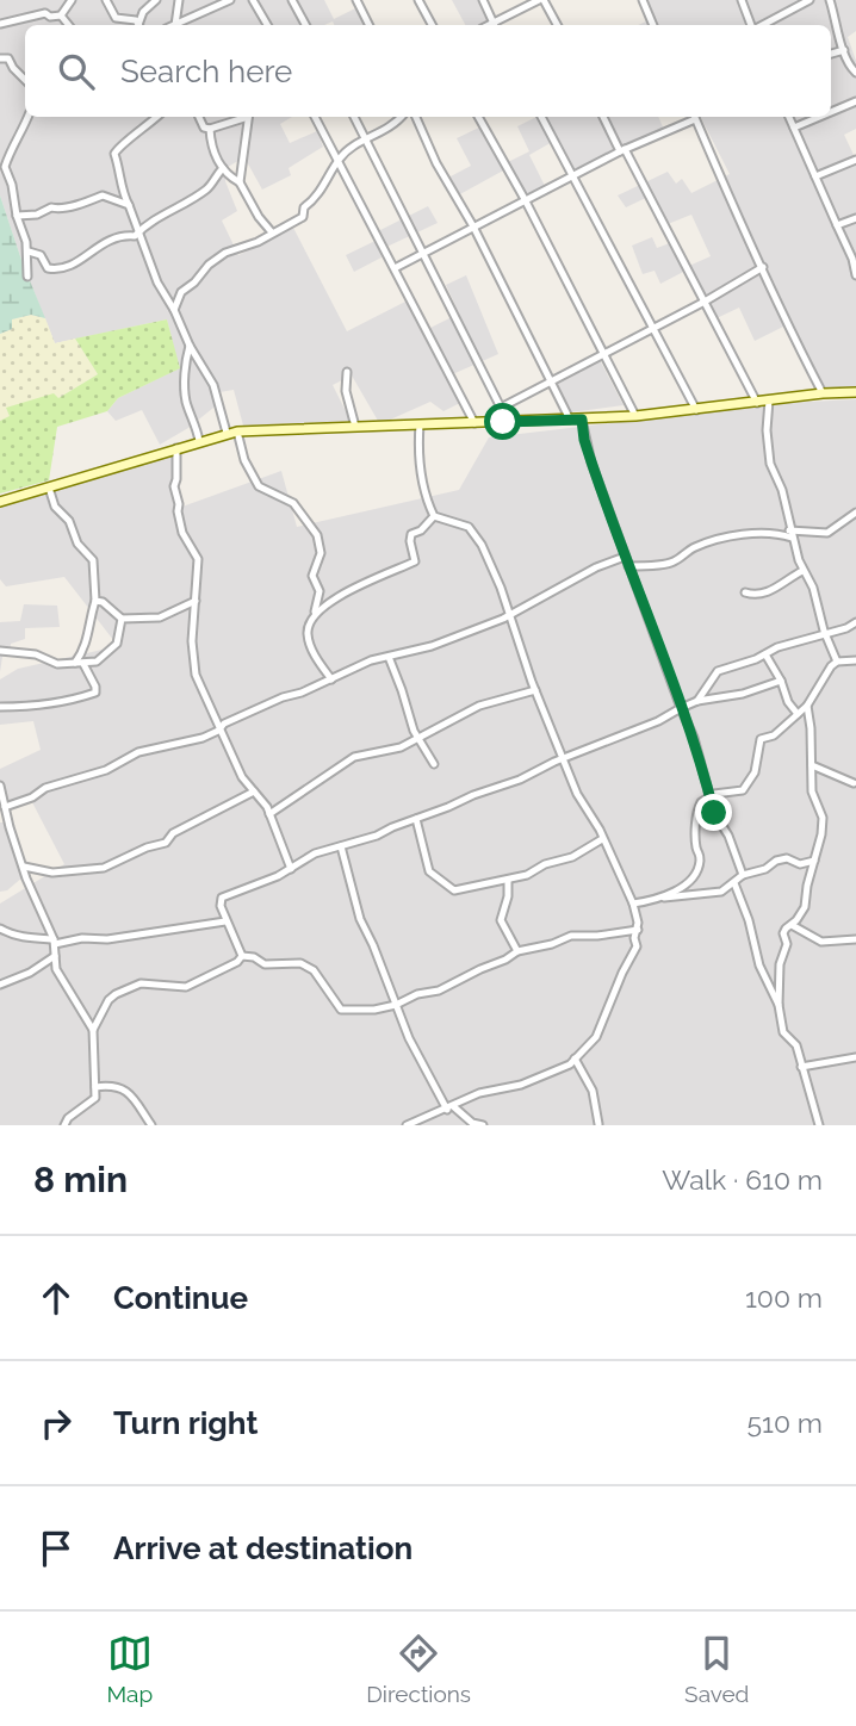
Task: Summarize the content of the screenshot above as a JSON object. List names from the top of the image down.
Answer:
{
  "page": {
    "search": "Search here",
    "heading": ["8 min", "Walk · 610 m"],
    "list": [
      ["Continue", "100 m"],
      ["Turn right", "510 m"],
      "Arrive at destination"
    ],
    "nav": ["Map", "Directions", "Saved"]
  }
}
